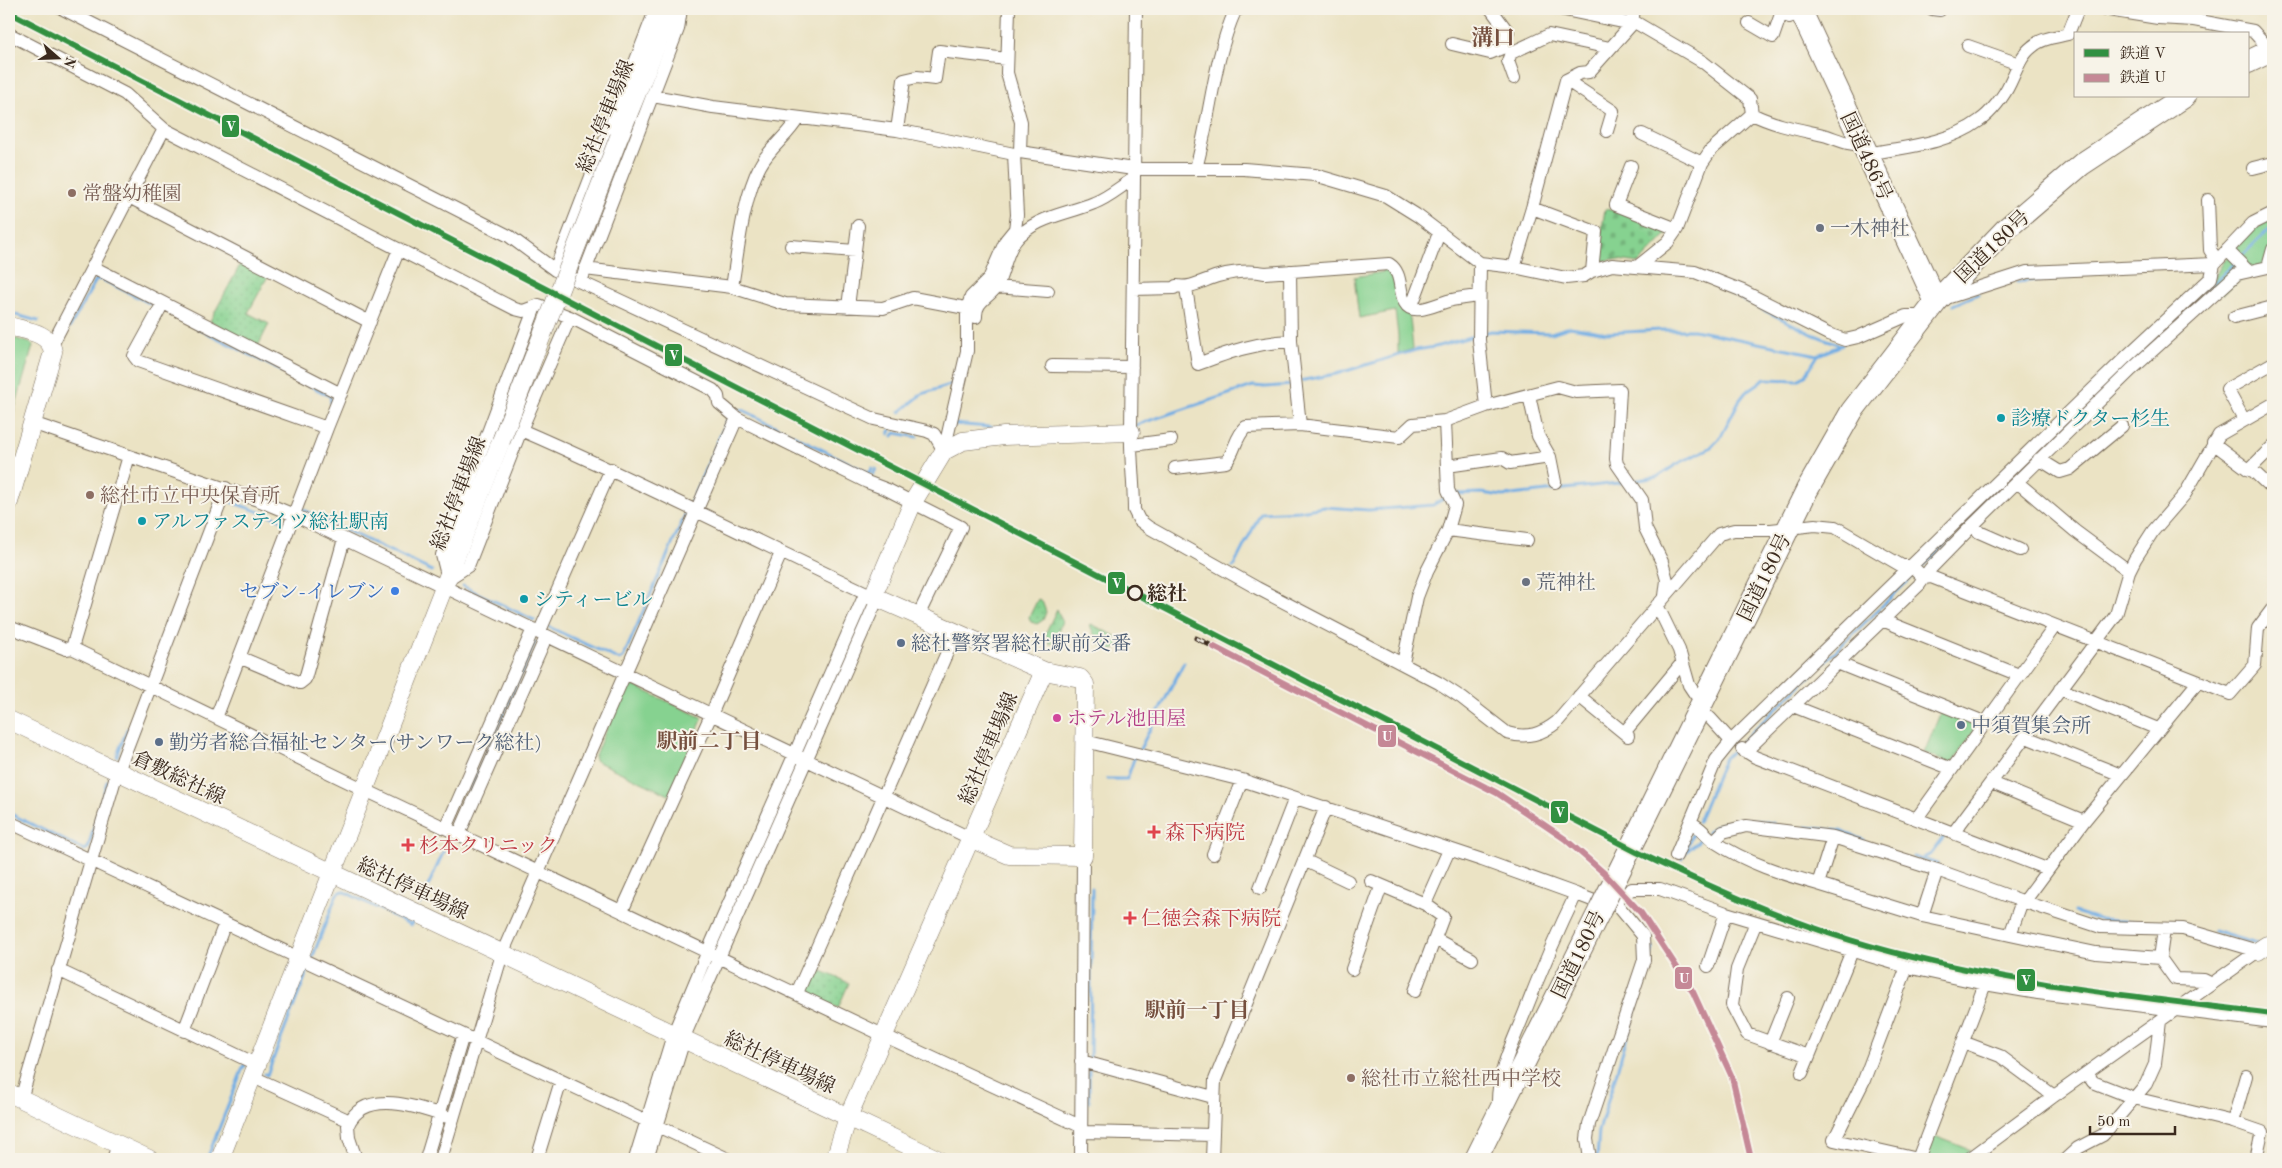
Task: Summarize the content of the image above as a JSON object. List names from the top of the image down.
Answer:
{
  "streets": {
    "highway": ["国道486号", "国道180号"],
    "main road": ["総社停車場線", "倉敷総社線"]
  },
  "crossings": [
    ["総社停車場線", "倉敷総社線"],
    ["国道486号", "国道180号"]
  ],
  "districts": ["溝口", "駅前二丁目", "駅前一丁目"],
  "places": {
    "other": [
      "常盤幼稚園",
      "一木神社",
      "診療ドクター杉生",
      "総社市立中央保育所",
      "アルファステイツ総社駅南",
      "荒神社",
      "セブン-イレブン",
      "総社",
      "シティービル",
      "総社警察署総社駅前交番",
      "ホテル池田屋",
      "中須賀集会所",
      "勤労者総合福祉センター(サンワーク総社)",
      "総社市立総社西中学校"
    ],
    "health": ["森下病院", "杉本クリニック", "仁徳会森下病院"]
  },
  "lines": ["rail line V", "rail line U"],
  "legend": ["鉄道 V", "鉄道 U"],
  "scale_bar": "50 m",
  "north": "right"
}
